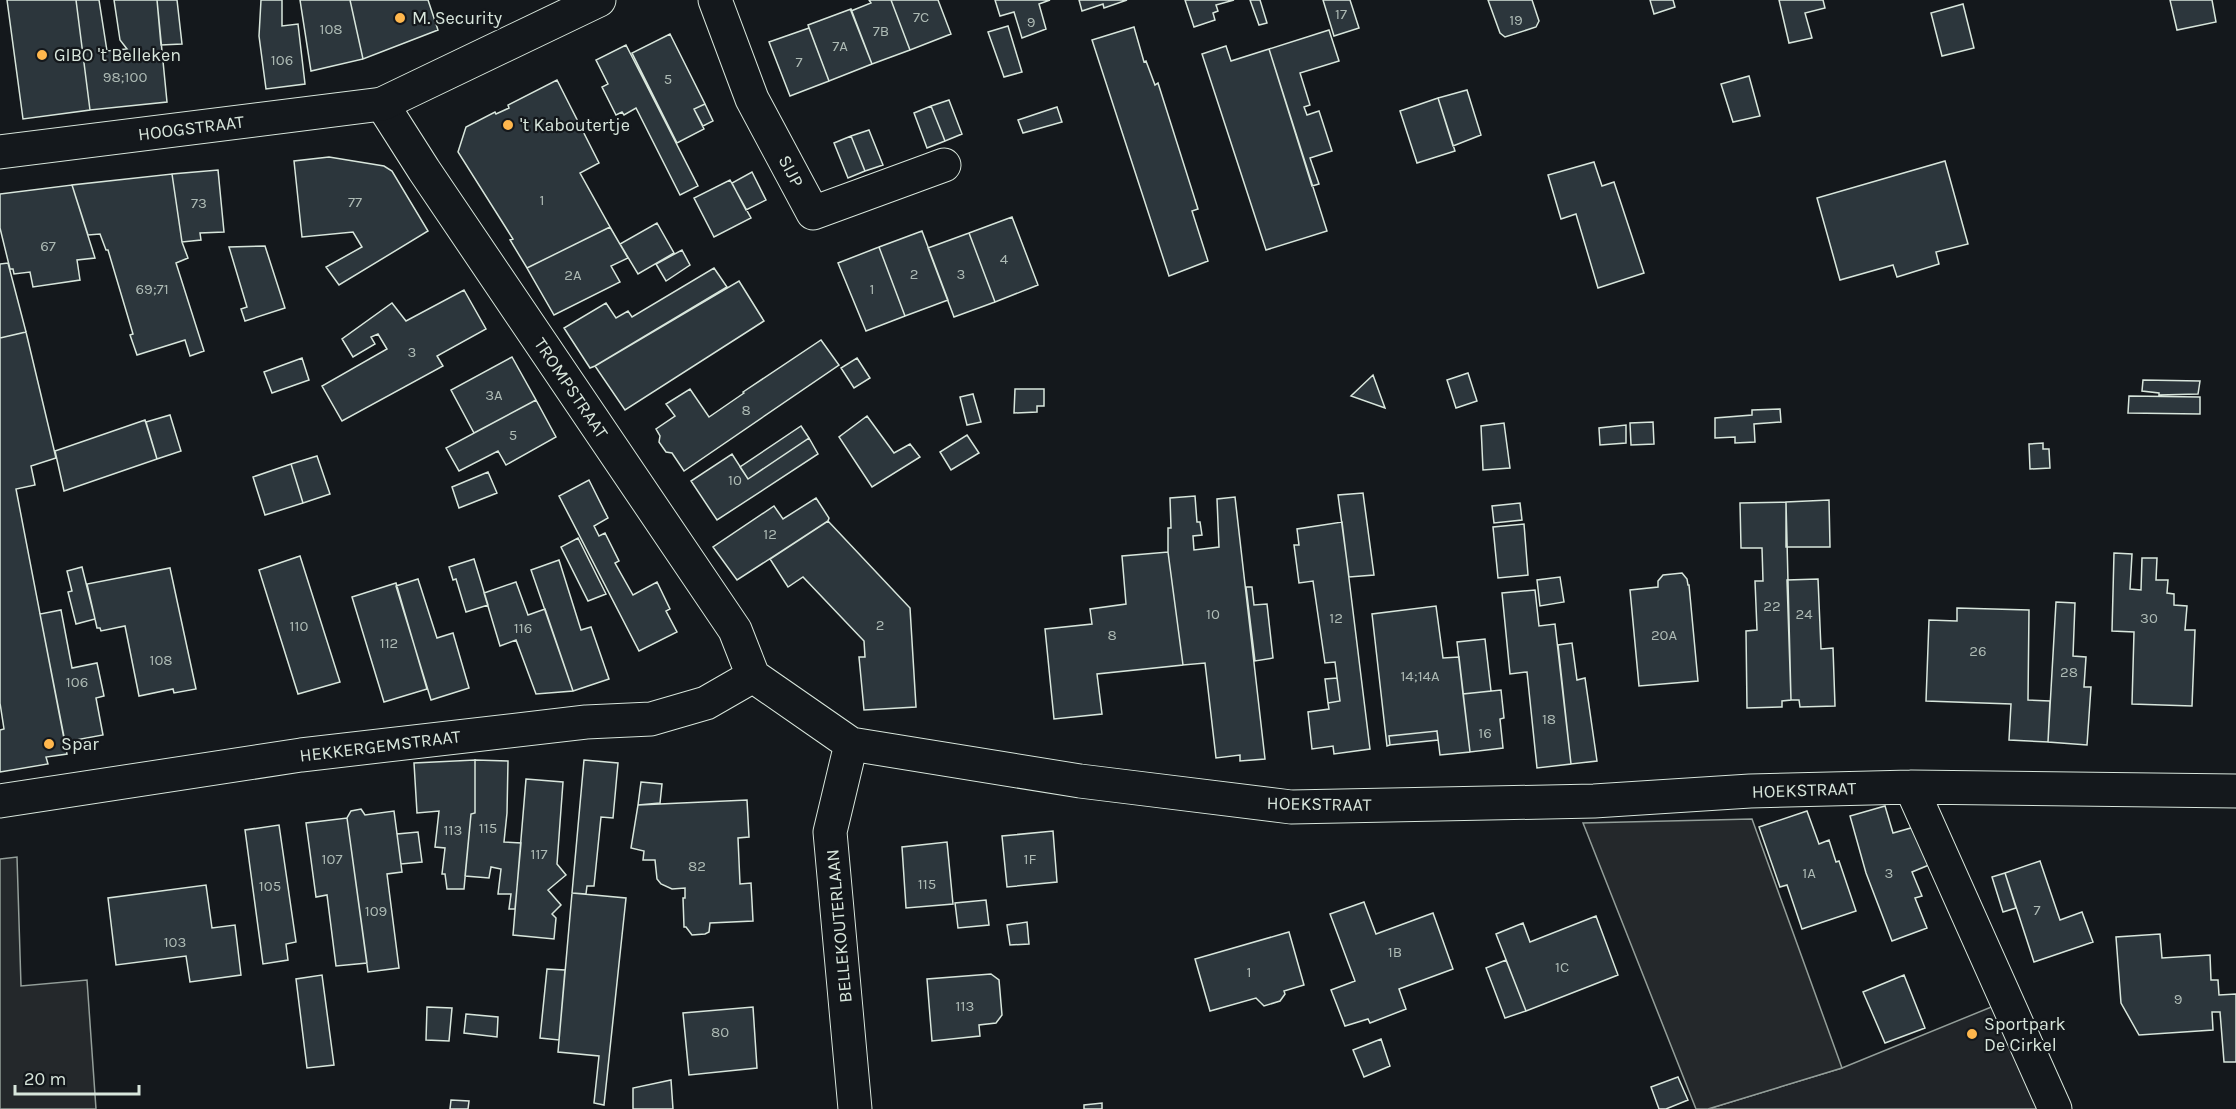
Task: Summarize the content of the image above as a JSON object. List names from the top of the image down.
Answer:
{
  "streets": {
    "street": [
      "HOOGSTRAAT",
      "SIJP",
      "TROMPSTRAAT",
      "HEKKERGEMSTRAAT",
      "HOEKSTRAAT",
      "BELLEKOUTERLAAN"
    ]
  },
  "crossings": [
    ["HOOGSTRAAT", "TROMPSTRAAT"],
    ["TROMPSTRAAT", "HEKKERGEMSTRAAT"],
    ["TROMPSTRAAT", "HOEKSTRAAT"],
    ["HEKKERGEMSTRAAT", "HOEKSTRAAT"],
    ["HOEKSTRAAT", "BELLEKOUTERLAAN"]
  ],
  "places": [
    "M. Security",
    "GIBO 't Belleken",
    "'t Kaboutertje",
    "Spar",
    "Sportpark De Cirkel"
  ],
  "house_numbers": [
    "17",
    "7C",
    "19",
    "9",
    "108",
    "7B",
    "7A",
    "106",
    "7",
    "98;100",
    "5",
    "1",
    "77",
    "73",
    "67",
    "4",
    "2",
    "3",
    "2A",
    "69;71",
    "1",
    "3",
    "3A",
    "8",
    "5",
    "10",
    "12",
    "22",
    "10",
    "24",
    "12",
    "30",
    "2",
    "110",
    "116",
    "8",
    "20A",
    "112",
    "26",
    "108",
    "28",
    "14;14A",
    "106",
    "18",
    "16",
    "115",
    "113",
    "117",
    "107",
    "1F",
    "82",
    "1A",
    "3",
    "115",
    "105",
    "7",
    "109",
    "103",
    "1B",
    "1C",
    "1",
    "9",
    "113",
    "80"
  ],
  "scale_bar": "20 m"
}
